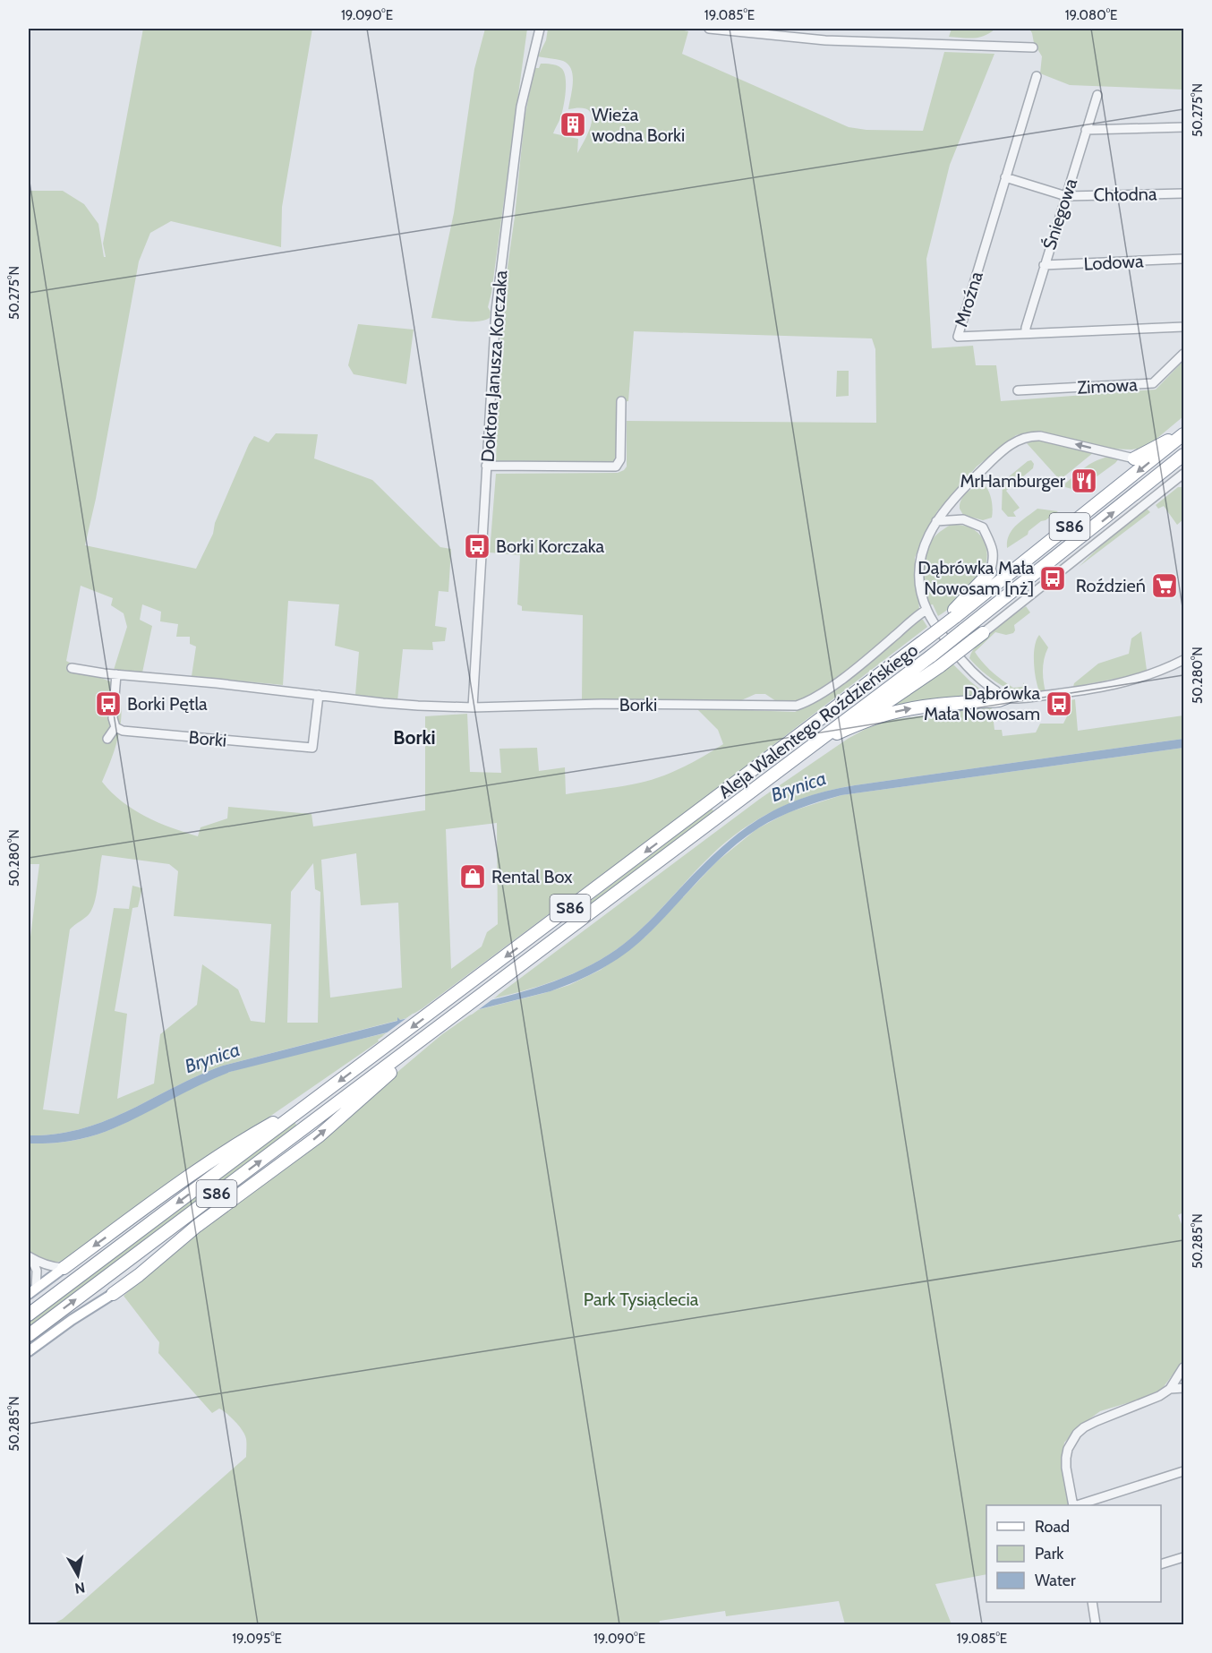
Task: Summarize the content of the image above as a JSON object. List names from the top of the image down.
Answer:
{
  "streets": {
    "highway": ["S86", "Aleja Walentego Roździeńskiego"],
    "street": [
      "Chłodna",
      "Śniegowa",
      "Lodowa",
      "Mroźna",
      "Doktora Janusza Korczaka",
      "Zimowa",
      "Borki"
    ]
  },
  "crossings": [
    ["Chłodna", "Śniegowa"],
    ["Chłodna", "Mroźna"],
    ["Śniegowa", "Lodowa"],
    ["Śniegowa", "Mroźna"],
    ["Doktora Janusza Korczaka", "Borki"],
    ["S86", "Aleja Walentego Roździeńskiego"]
  ],
  "districts": ["Borki"],
  "water": ["Brynica"],
  "parks": ["Park Tysiąclecia"],
  "places": {
    "building": ["Wieża wodna Borki"],
    "restaurant": ["MrHamburger"],
    "bus stop": [
      "Borki Korczaka",
      "Dąbrówka Mała Nowosam [nż]",
      "Borki Pętla",
      "Dąbrówka Mała Nowosam"
    ],
    "supermarket": ["Roździeń"],
    "shop": ["Rental Box"]
  },
  "legend": ["Road", "Park", "Water"],
  "north": "bottom",
  "coordinates": [
    "19.090°E",
    "19.085°E",
    "19.080°E",
    "50.275°N",
    "50.280°N",
    "50.285°N",
    "19.095°E"
  ]
}
